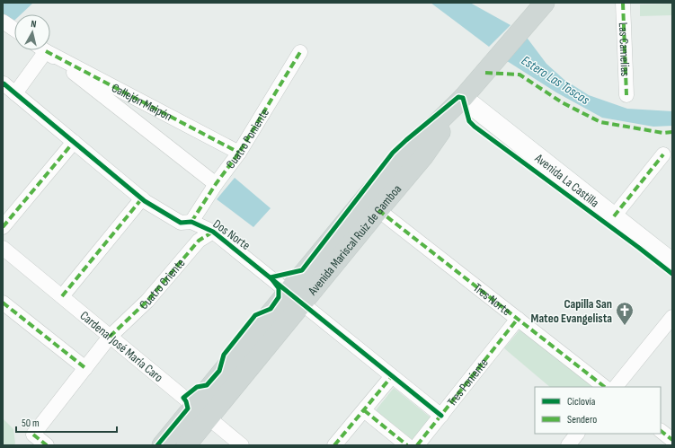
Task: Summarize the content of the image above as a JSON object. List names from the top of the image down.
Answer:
{
  "streets": {
    "main road": ["Avenida La Castilla", "Avenida Mariscal Ruiz de Gamboa"],
    "street": [
      "Las Camelias",
      "Callejón Maipón",
      "Cuatro Poniente",
      "Dos Norte",
      "Cuatro Oriente",
      "Tres Norte",
      "Cardenal José María Caro",
      "Tres Poniente"
    ]
  },
  "crossings": [
    ["Callejón Maipón", "Cuatro Poniente"],
    ["Cuatro Poniente", "Dos Norte"],
    ["Avenida La Castilla", "Avenida Mariscal Ruiz de Gamboa"],
    ["Dos Norte", "Avenida Mariscal Ruiz de Gamboa"],
    ["Dos Norte", "Cuatro Oriente"],
    ["Dos Norte", "Tres Poniente"],
    ["Avenida Mariscal Ruiz de Gamboa", "Tres Norte"],
    ["Avenida Mariscal Ruiz de Gamboa", "Cardenal José María Caro"],
    ["Cuatro Oriente", "Cardenal José María Caro"],
    ["Tres Norte", "Tres Poniente"]
  ],
  "water": ["Estero Las Toscas"],
  "places": {
    "church": ["Capilla San Mateo Evangelista"]
  },
  "legend": ["Ciclovía", "Sendero"],
  "scale_bar": "50 m",
  "north": "top"
}
